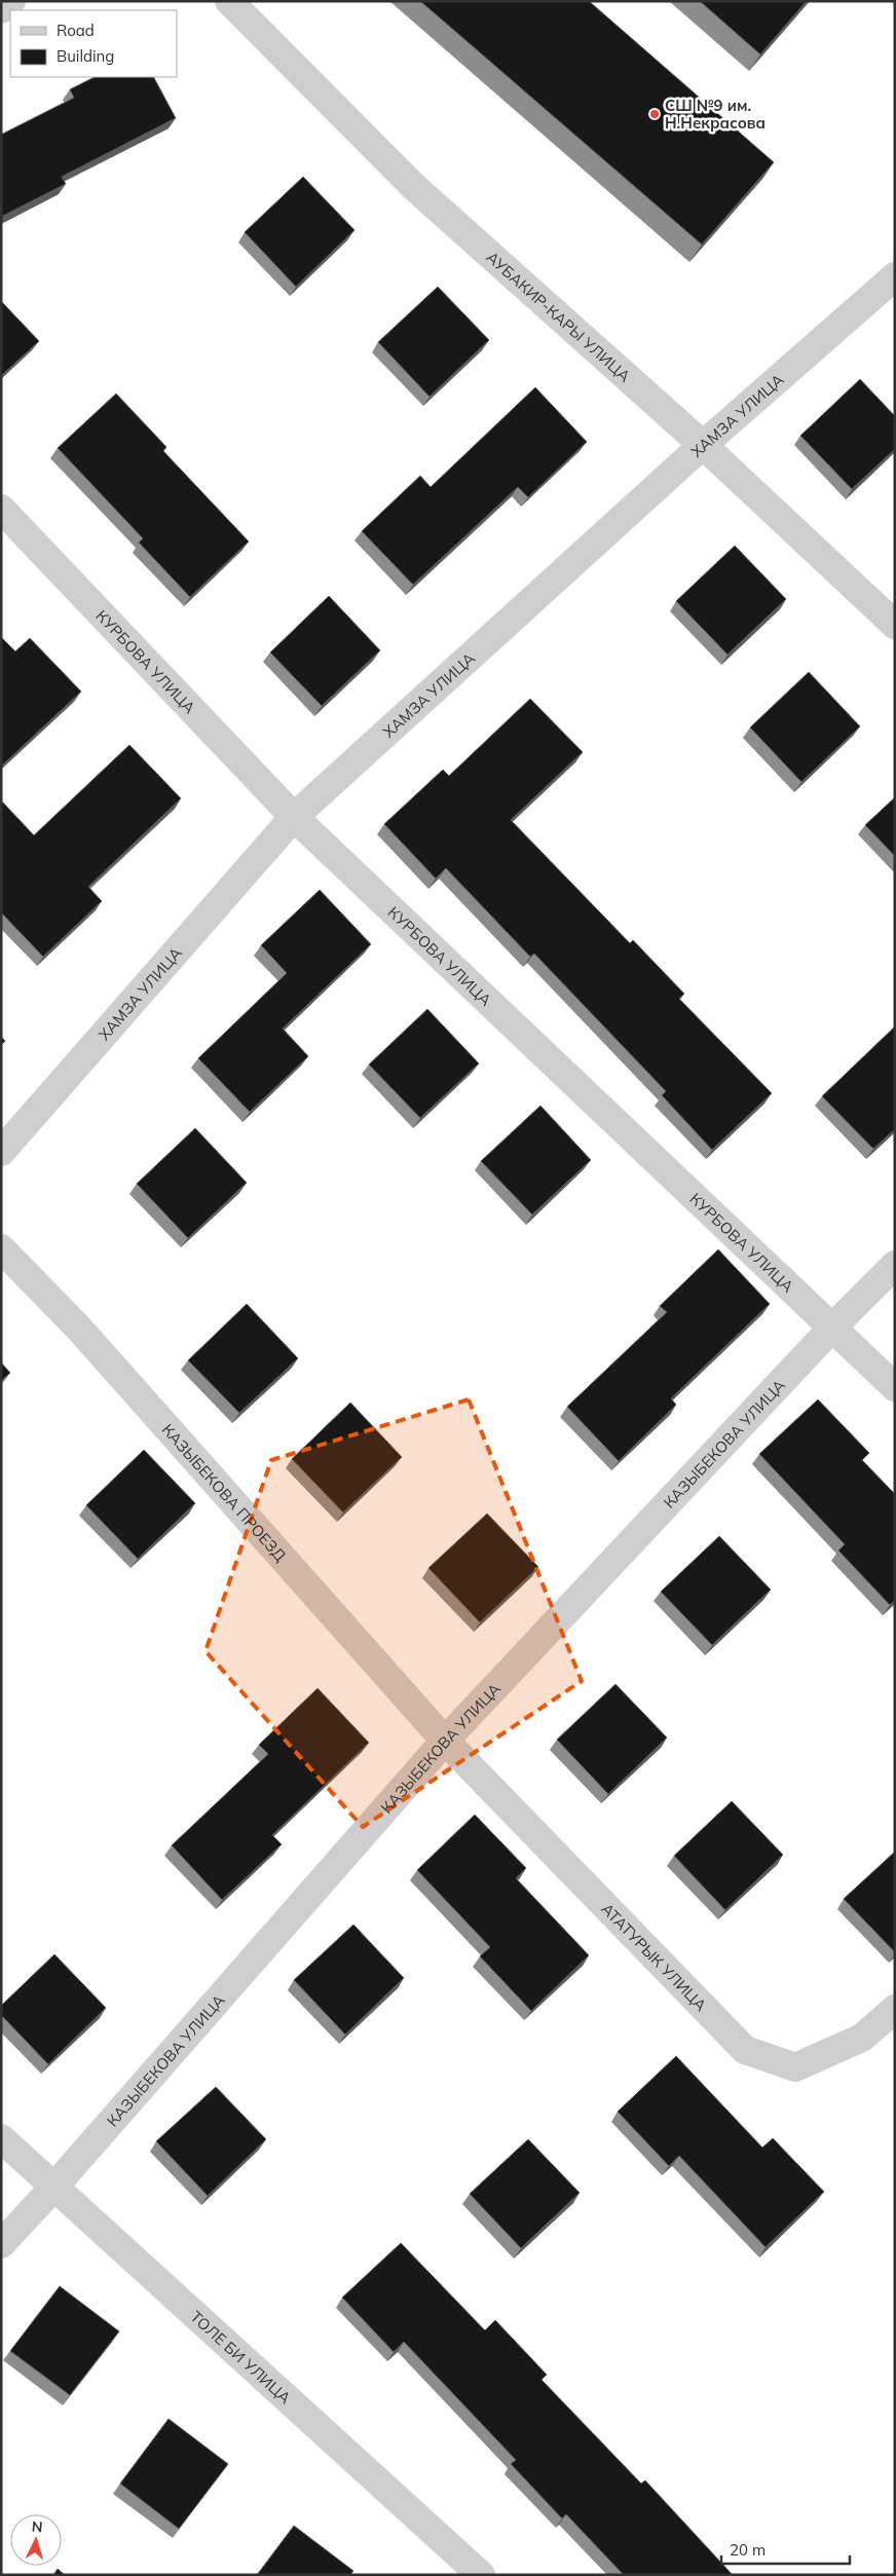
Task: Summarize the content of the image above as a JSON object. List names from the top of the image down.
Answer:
{
  "streets": {
    "street": [
      "АУБАКИР-КАРЫ УЛИЦА",
      "ХАМЗА УЛИЦА",
      "КУРБОВА УЛИЦА",
      "КАЗЫБЕКОВА УЛИЦА",
      "КАЗЫБЕКОВА ПРОЕЗД",
      "АТАТУРЫК УЛИЦА",
      "ТОЛЕ БИ УЛИЦА"
    ]
  },
  "crossings": [
    ["АУБАКИР-КАРЫ УЛИЦА", "ХАМЗА УЛИЦА"],
    ["ХАМЗА УЛИЦА", "КУРБОВА УЛИЦА"],
    ["КУРБОВА УЛИЦА", "КАЗЫБЕКОВА УЛИЦА"],
    ["КАЗЫБЕКОВА УЛИЦА", "КАЗЫБЕКОВА ПРОЕЗД"],
    ["КАЗЫБЕКОВА УЛИЦА", "АТАТУРЫК УЛИЦА"],
    ["КАЗЫБЕКОВА УЛИЦА", "ТОЛЕ БИ УЛИЦА"],
    ["КАЗЫБЕКОВА ПРОЕЗД", "АТАТУРЫК УЛИЦА"]
  ],
  "places": ["СШ №9 им. Н.Некрасова"],
  "legend": ["Road", "Building"],
  "scale_bar": "20 m",
  "north": "top"
}
